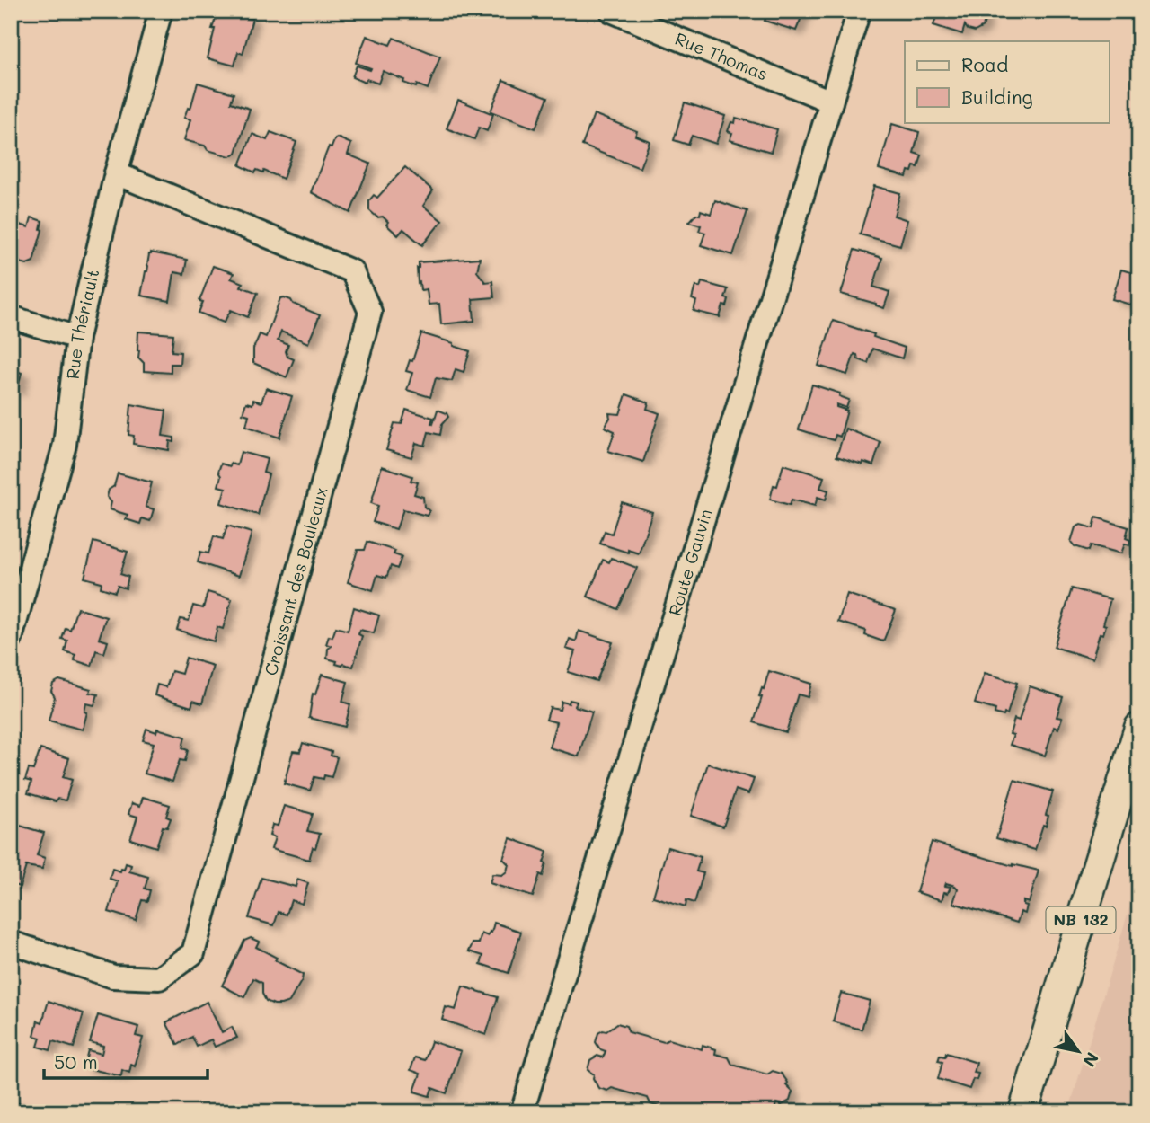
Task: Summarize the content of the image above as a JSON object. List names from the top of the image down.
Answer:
{
  "streets": {
    "main road": ["NB 132"],
    "street": [
      "Rue Thomas",
      "Rue Thériault",
      "Route Gauvin",
      "Croissant des Bouleaux"
    ]
  },
  "crossings": [
    ["Rue Thomas", "Route Gauvin"],
    ["Rue Thériault", "Croissant des Bouleaux"]
  ],
  "legend": ["Road", "Building"],
  "scale_bar": "50 m",
  "north": "bottom right"
}
